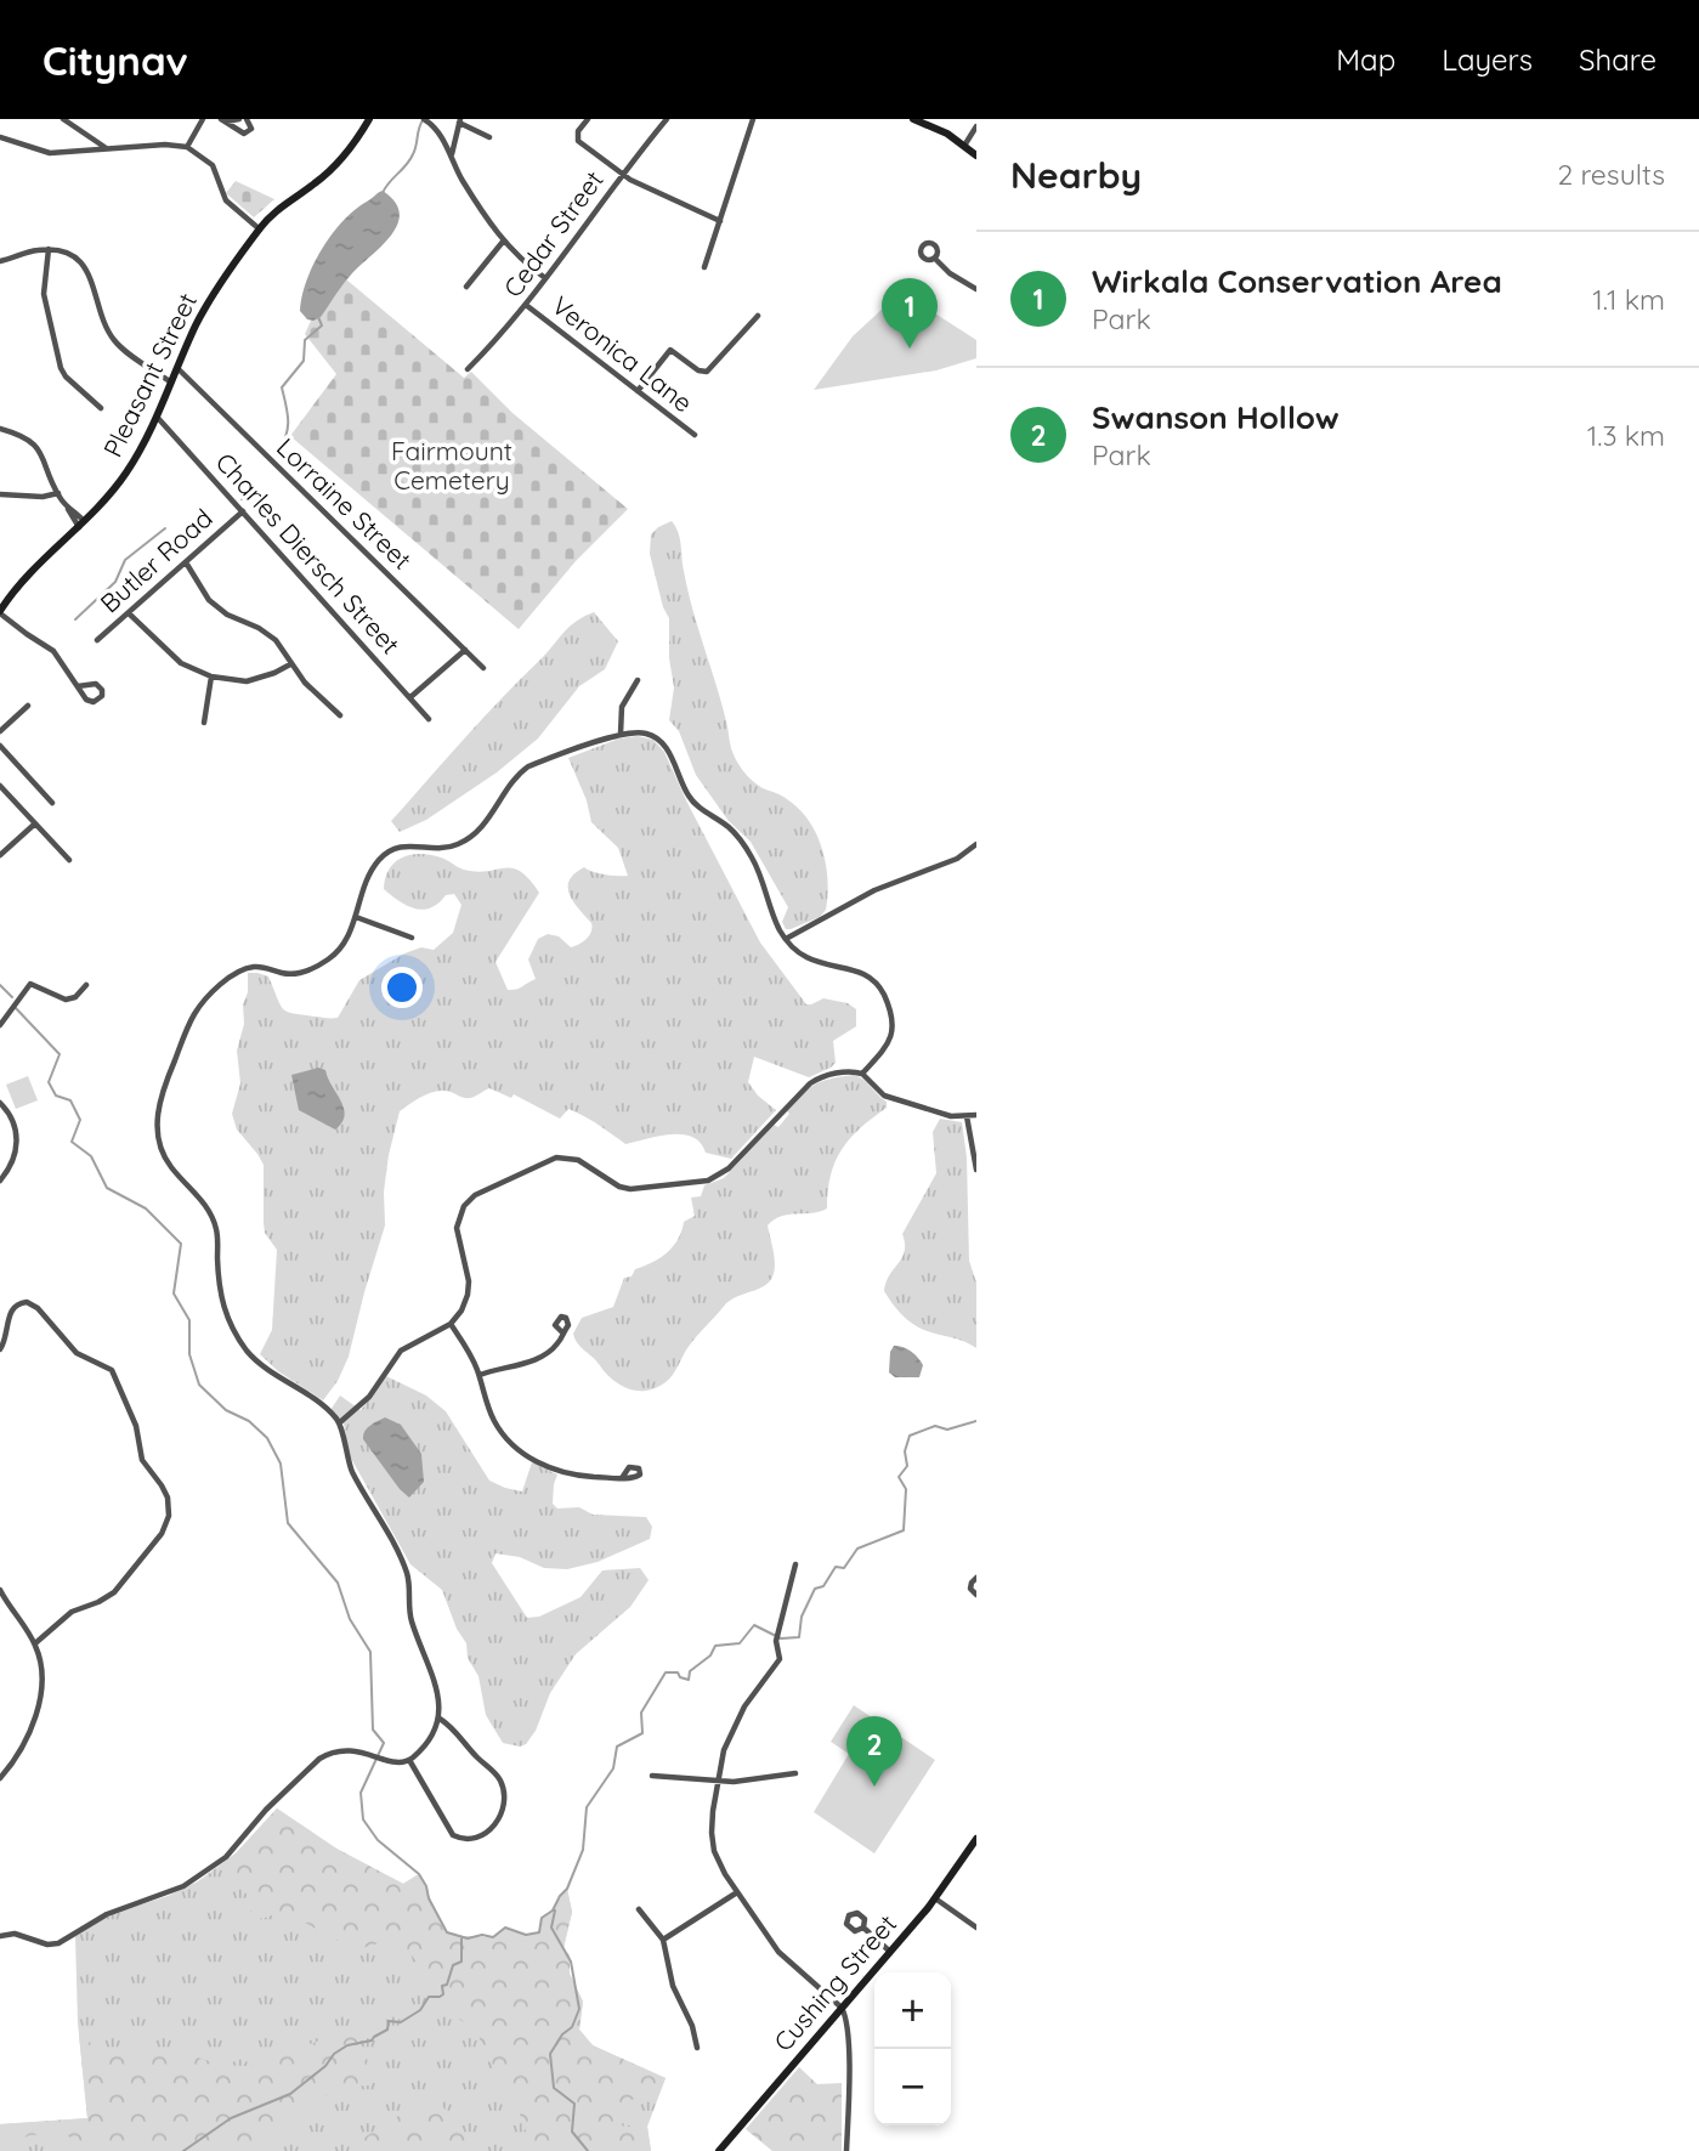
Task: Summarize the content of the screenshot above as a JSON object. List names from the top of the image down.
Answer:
{
  "streets": {
    "main road": ["Pleasant Street", "Cushing Street"],
    "street": [
      "Cedar Street",
      "Veronica Lane",
      "Lorraine Street",
      "Charles Diersch Street",
      "Butler Road"
    ]
  },
  "crossings": [
    ["Cedar Street", "Veronica Lane"],
    ["Pleasant Street", "Lorraine Street"],
    ["Pleasant Street", "Charles Diersch Street"],
    ["Charles Diersch Street", "Butler Road"]
  ],
  "parks": ["Fairmount Cemetery"],
  "page": {
    "header": "Citynav",
    "nav": ["Map", "Layers", "Share"],
    "heading": ["Nearby", "2 results"],
    "list": [
      {
        "mark": "1",
        "name": "Wirkala Conservation Area",
        "note": "Park",
        "value": "1.1 km"
      },
      {
        "mark": "2",
        "name": "Swanson Hollow",
        "note": "Park",
        "value": "1.3 km"
      }
    ],
    "pins": ["1", "2"],
    "map_buttons": ["+", "−"]
  }
}
